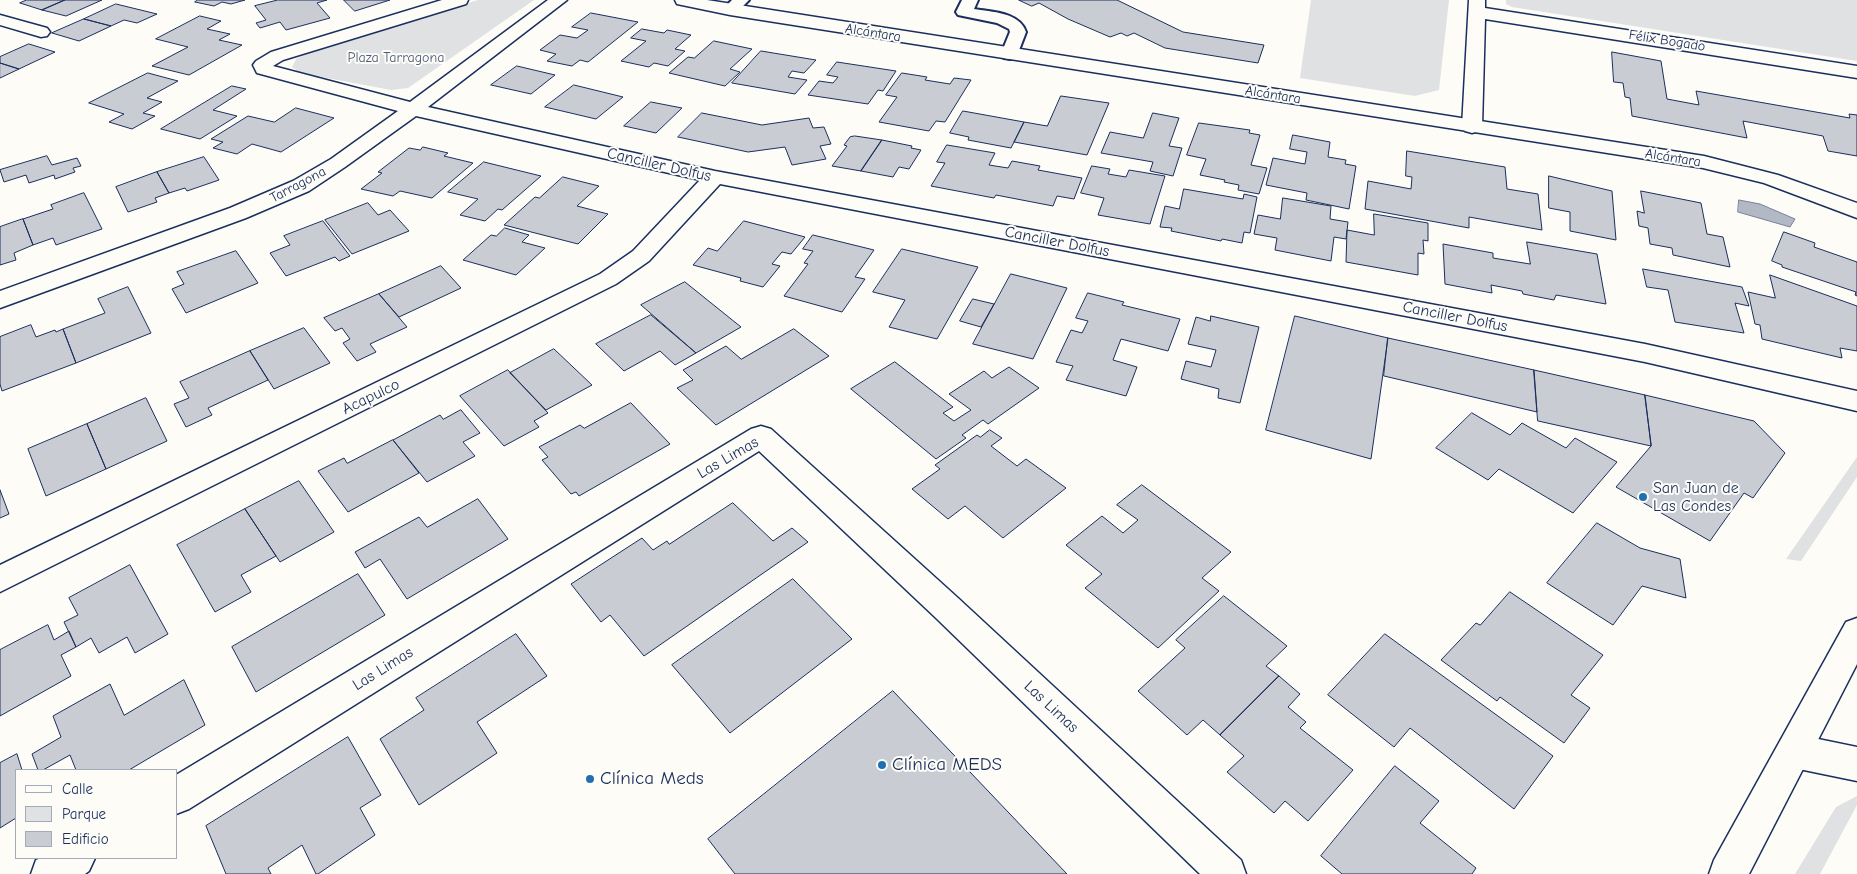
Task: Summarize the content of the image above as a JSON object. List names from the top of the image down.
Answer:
{
  "streets": {
    "street": [
      "Alcántara",
      "Félix Bogado",
      "Canciller Dolfus",
      "Tarragona",
      "Acapulco",
      "Las Limas"
    ]
  },
  "crossings": [
    ["Canciller Dolfus", "Tarragona"],
    ["Canciller Dolfus", "Acapulco"]
  ],
  "parks": ["Plaza Tarragona"],
  "places": ["San Juan de Las Condes", "Clínica MEDS", "Clínica Meds"],
  "legend": ["Calle", "Parque", "Edificio"]
}
